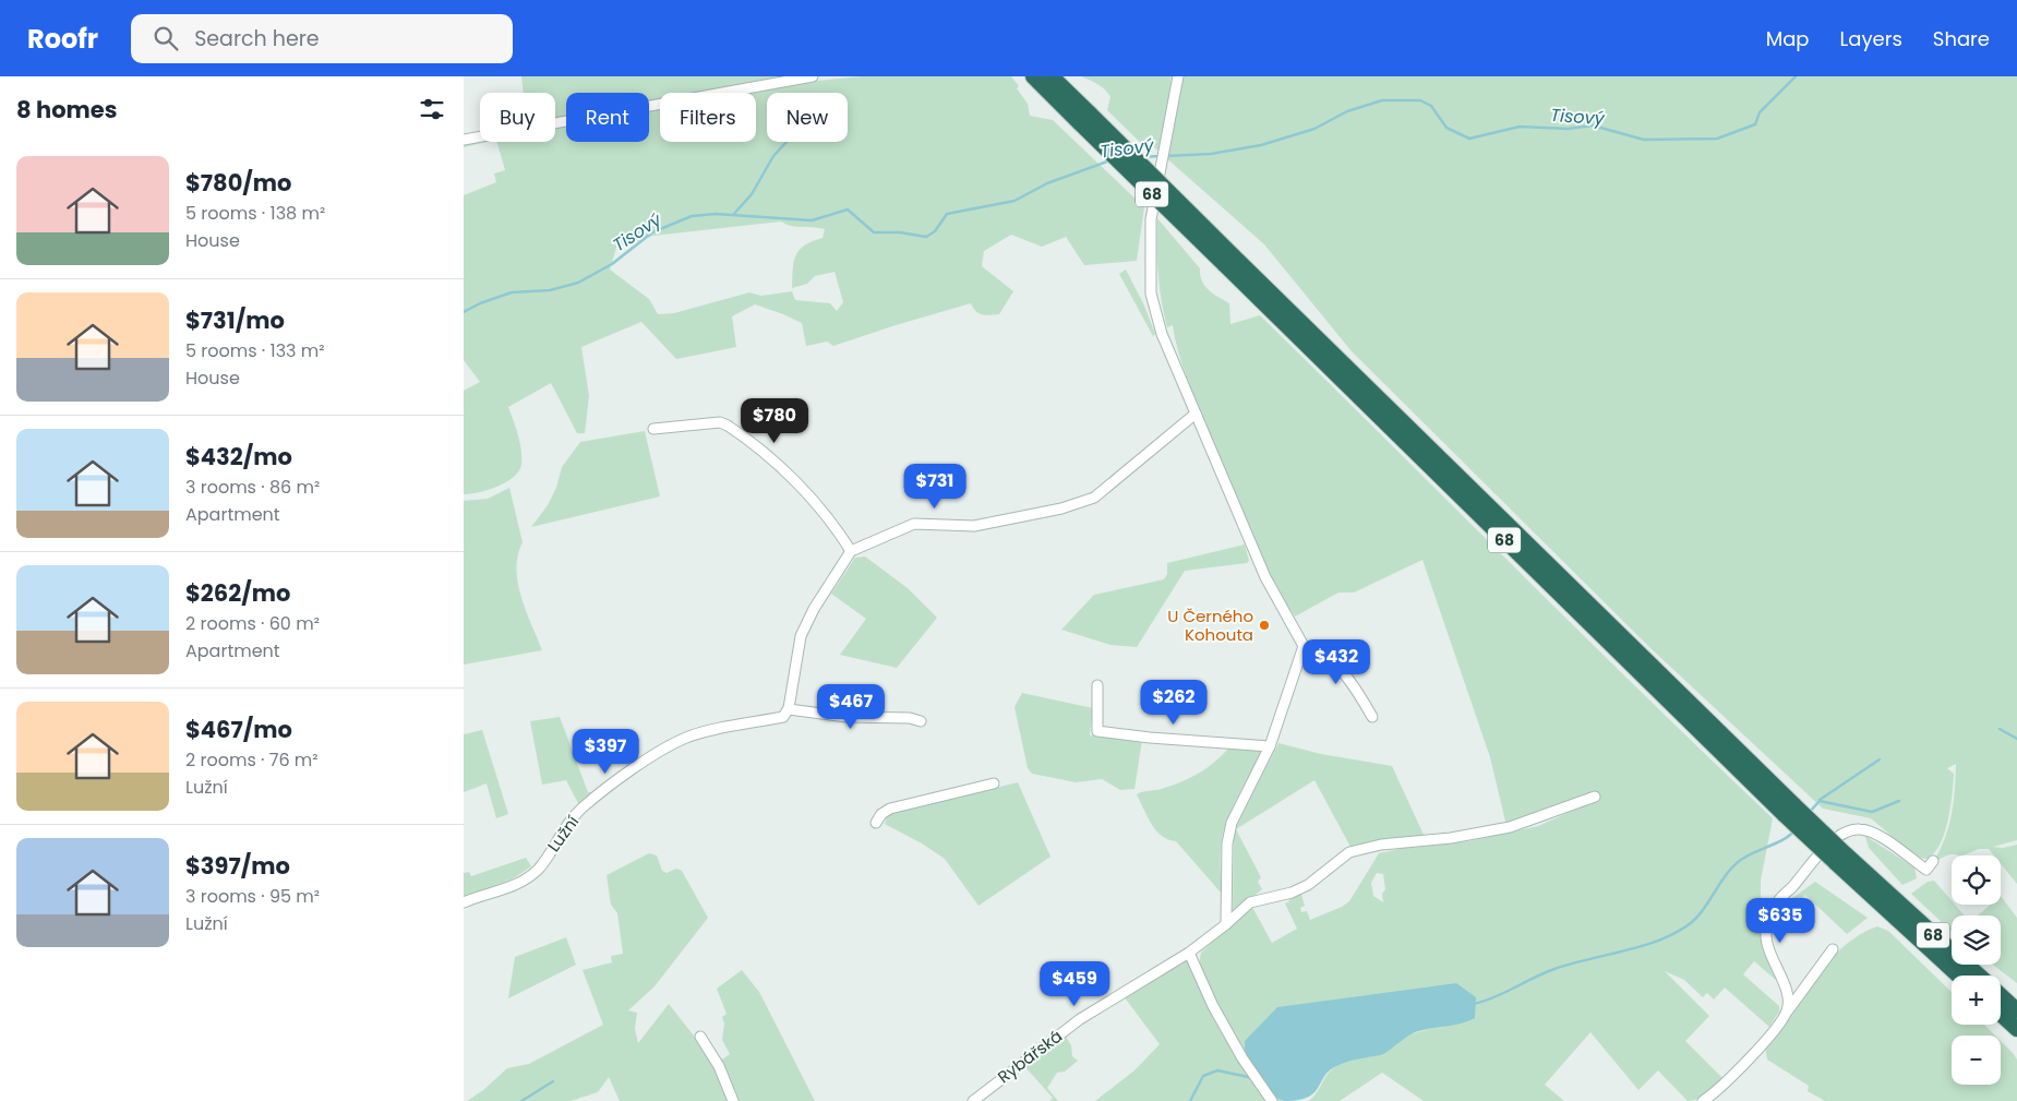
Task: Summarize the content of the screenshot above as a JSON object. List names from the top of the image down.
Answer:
{
  "streets": {
    "highway": ["68"],
    "street": ["Lužní", "Rybářská"]
  },
  "water": ["Tisový"],
  "places": ["U Černého Kohouta"],
  "page": {
    "header": "Roofr",
    "search": "Search here",
    "nav": ["Map", "Layers", "Share"],
    "heading": "8 homes",
    "chip": [
      "Buy",
      "Rent",
      "Filters",
      "New"
    ],
    "list": [
      {
        "name": "$780/mo",
        "note": "5 rooms · 138 m² · House"
      },
      {
        "name": "$731/mo",
        "note": "5 rooms · 133 m² · House"
      },
      {
        "name": "$432/mo",
        "note": "3 rooms · 86 m² · Apartment"
      },
      {
        "name": "$262/mo",
        "note": "2 rooms · 60 m² · Apartment"
      },
      {
        "name": "$467/mo",
        "note": "2 rooms · 76 m² · Lužní"
      },
      {
        "name": "$397/mo",
        "note": "3 rooms · 95 m² · Lužní"
      }
    ],
    "price": [
      "$780",
      "$731",
      "$432",
      "$262",
      "$467",
      "$397",
      "$635",
      "$459"
    ],
    "map_buttons": ["+", "−"]
  }
}
